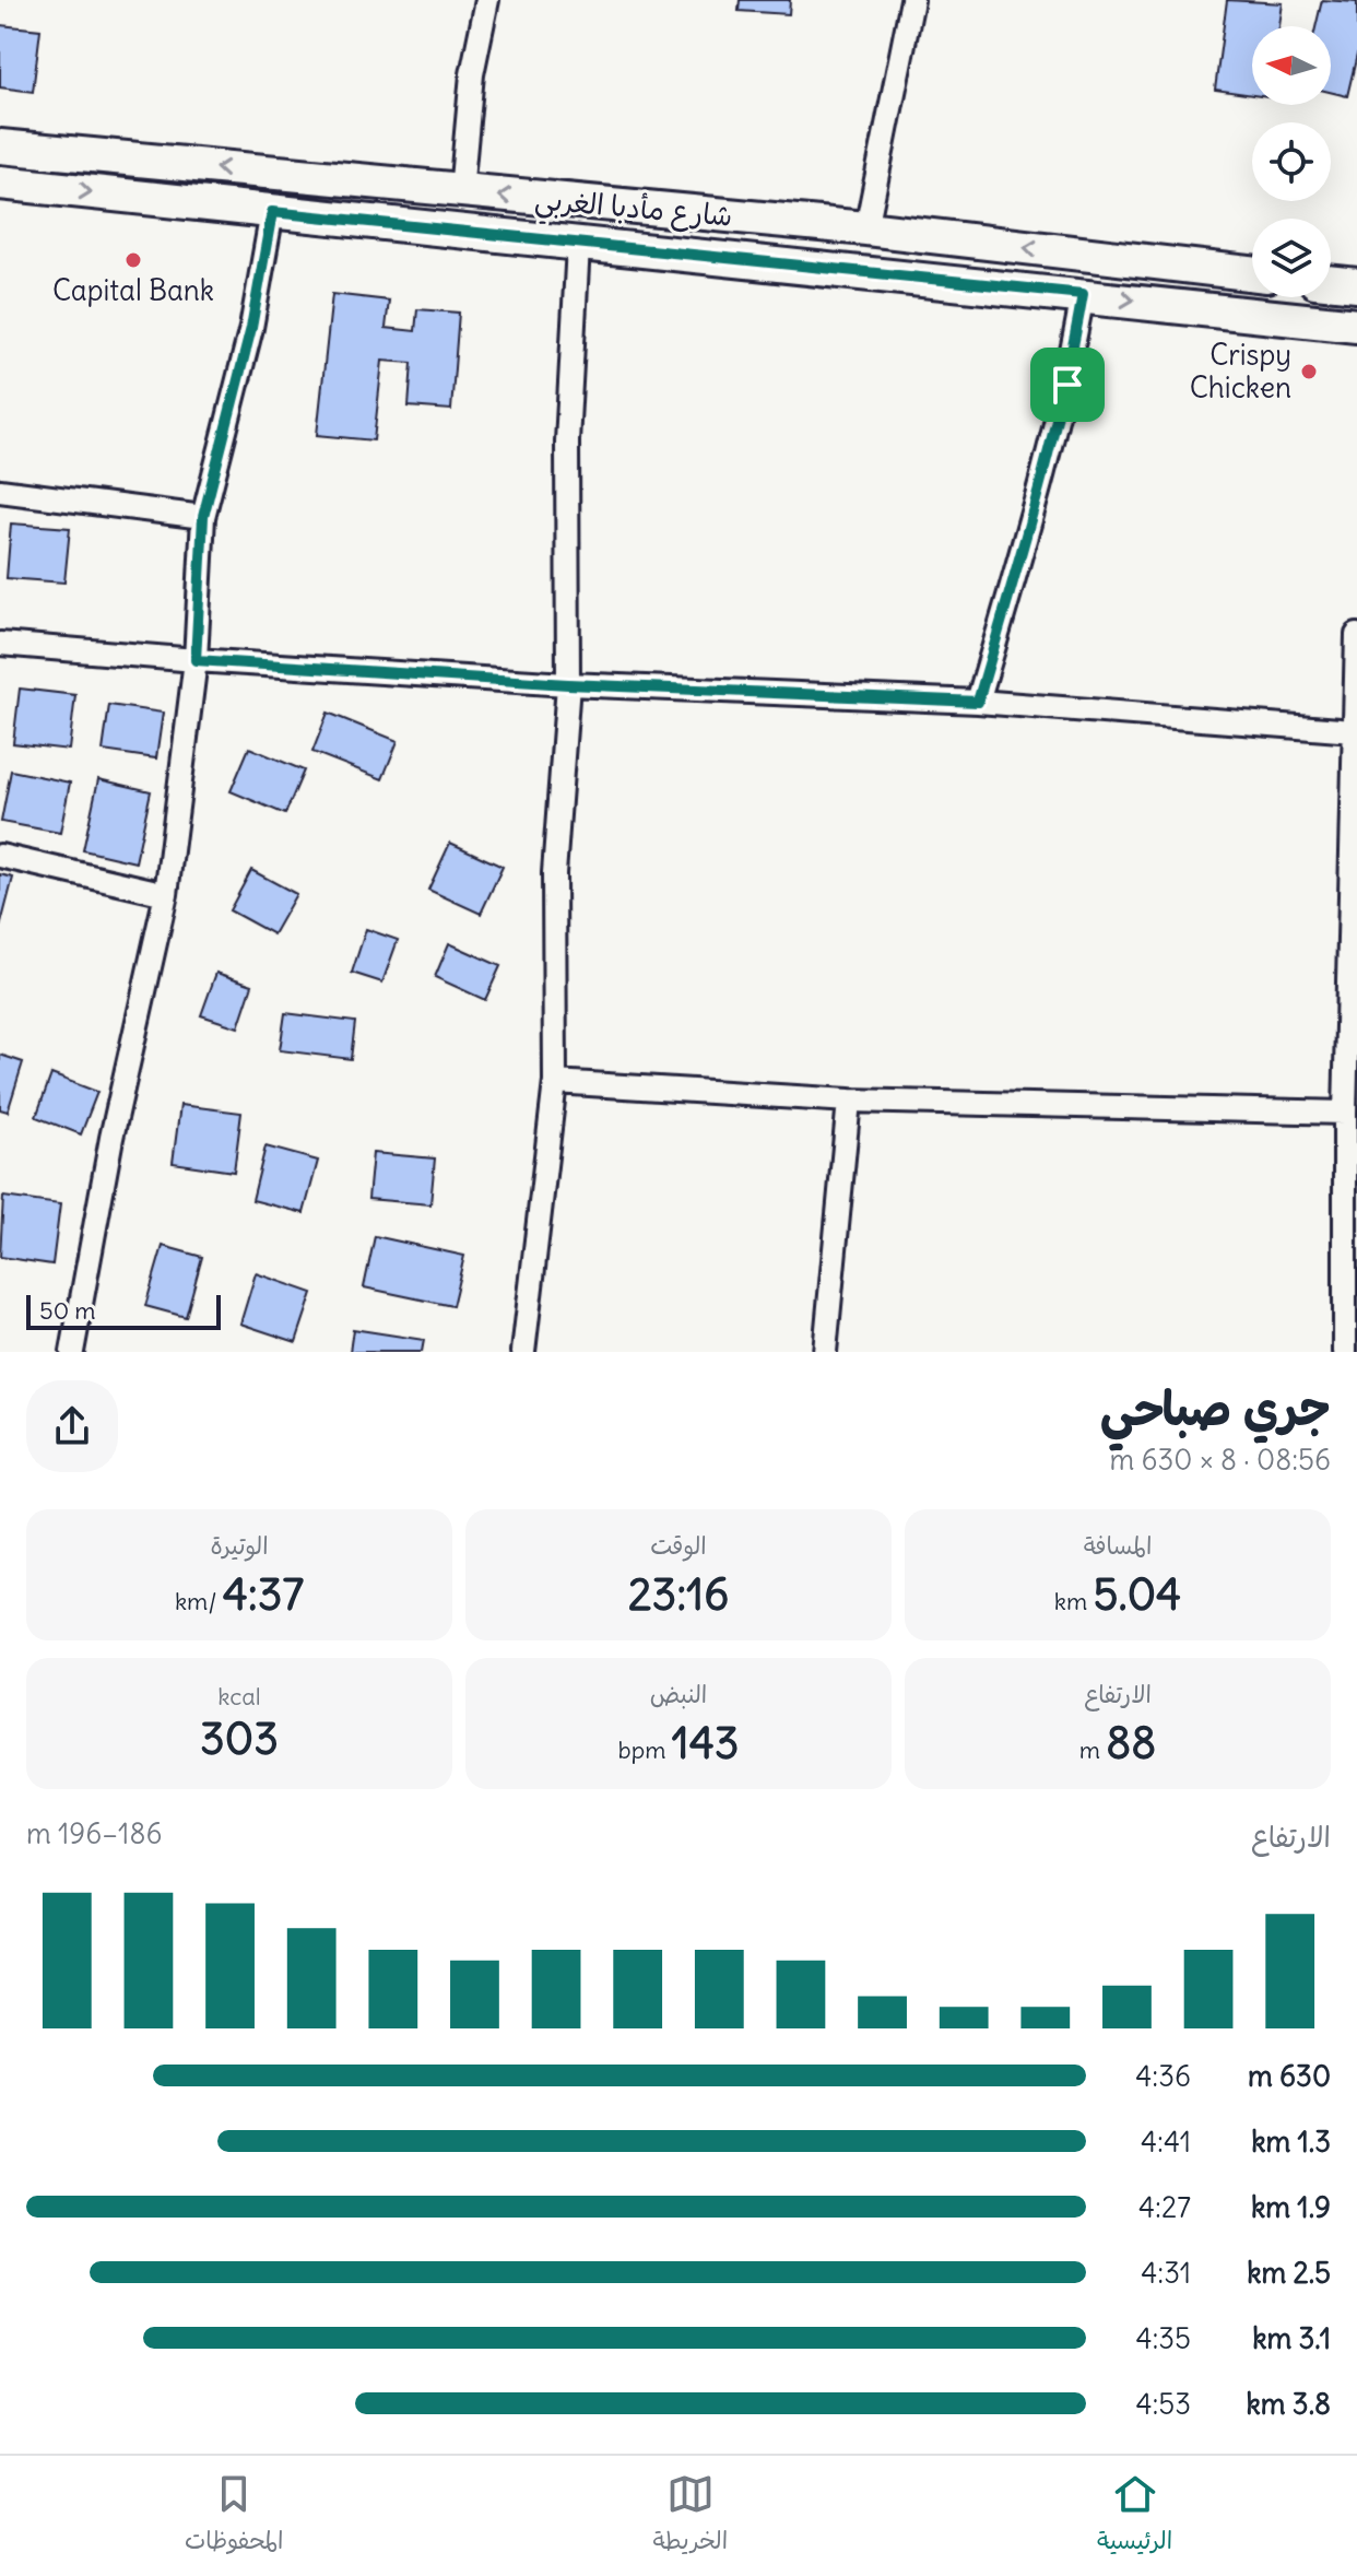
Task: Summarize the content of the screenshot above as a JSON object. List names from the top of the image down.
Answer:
{
  "streets": {
    "main road": ["شارع مأدبا الغربي"]
  },
  "places": ["Capital Bank", "Crispy Chicken"],
  "scale_bar": "50 m",
  "north": "left",
  "page": {
    "scale": "50 m",
    "heading": ["جري صباحي", "08:56 · 8 × 630 m"],
    "stats": [
      ["المسافة", "5.04 km"],
      ["الوقت", "23:16"],
      ["الوتيرة", "4:37 /km"],
      ["الارتفاع", "88 m"],
      ["النبض", "143 bpm"],
      ["kcal", "303"]
    ],
    "chart": ["الارتفاع", "186–196 m"],
    "list": [
      {
        "name": "630 m",
        "note": "4:36"
      },
      {
        "name": "1.3 km",
        "note": "4:41"
      },
      {
        "name": "1.9 km",
        "note": "4:27"
      },
      {
        "name": "2.5 km",
        "note": "4:31"
      },
      {
        "name": "3.1 km",
        "note": "4:35"
      },
      {
        "name": "3.8 km",
        "note": "4:53"
      }
    ],
    "tabs": ["الرئيسية", "الخريطة", "المحفوظات"]
  }
}
